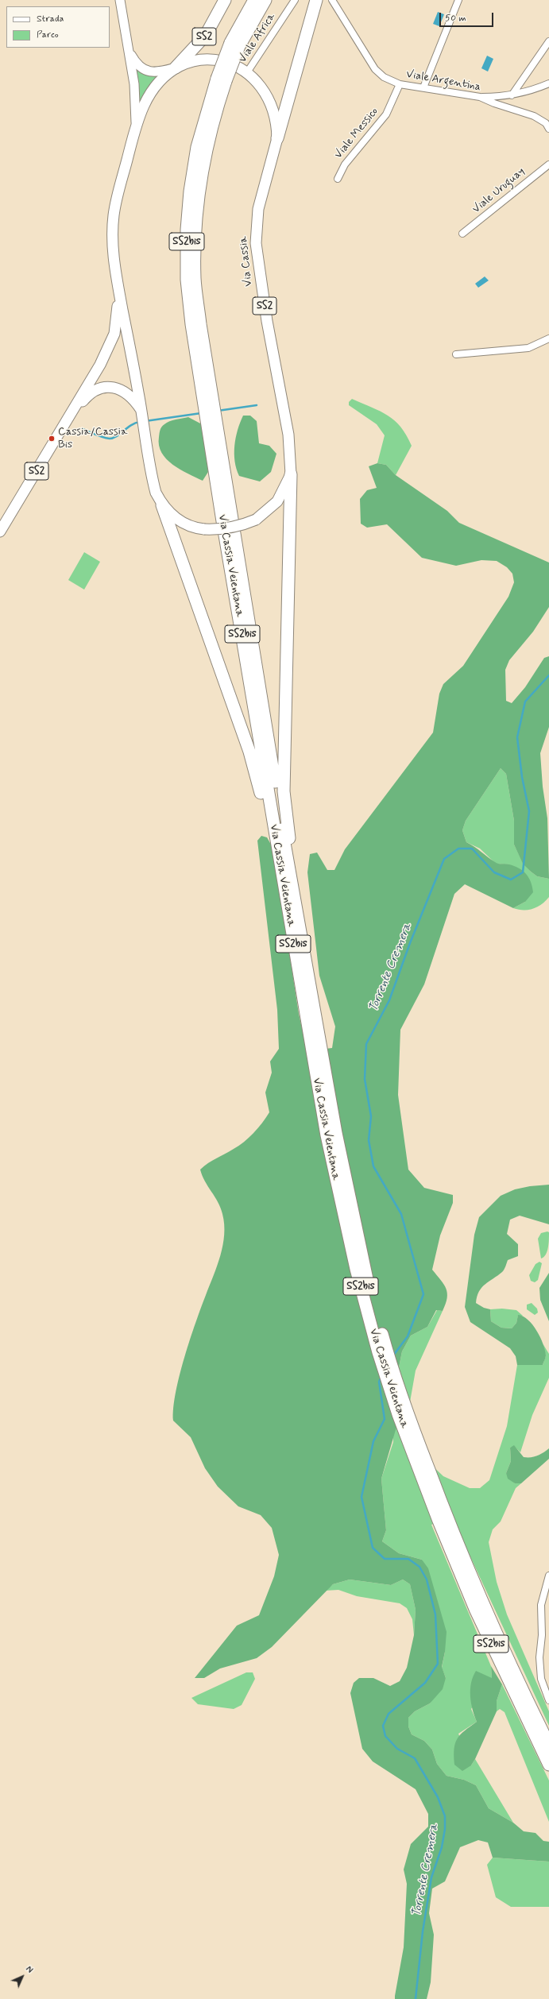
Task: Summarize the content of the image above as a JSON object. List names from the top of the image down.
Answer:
{
  "streets": {
    "highway": ["SS2", "SS2bis", "Via Cassia Veientana"],
    "main road": ["Via Cassia"],
    "street": [
      "Viale Africa",
      "Viale Argentina",
      "Viale Messico",
      "Viale Uruguay"
    ]
  },
  "crossings": [
    ["SS2", "Via Cassia"],
    ["Viale Africa", "Via Cassia"],
    ["Viale Argentina", "Viale Messico"]
  ],
  "water": ["Torrente Cremera"],
  "places": ["Cassia/Cassia Bis"],
  "legend": ["Strada", "Parco"],
  "scale_bar": "50 m",
  "north": "top right"
}
